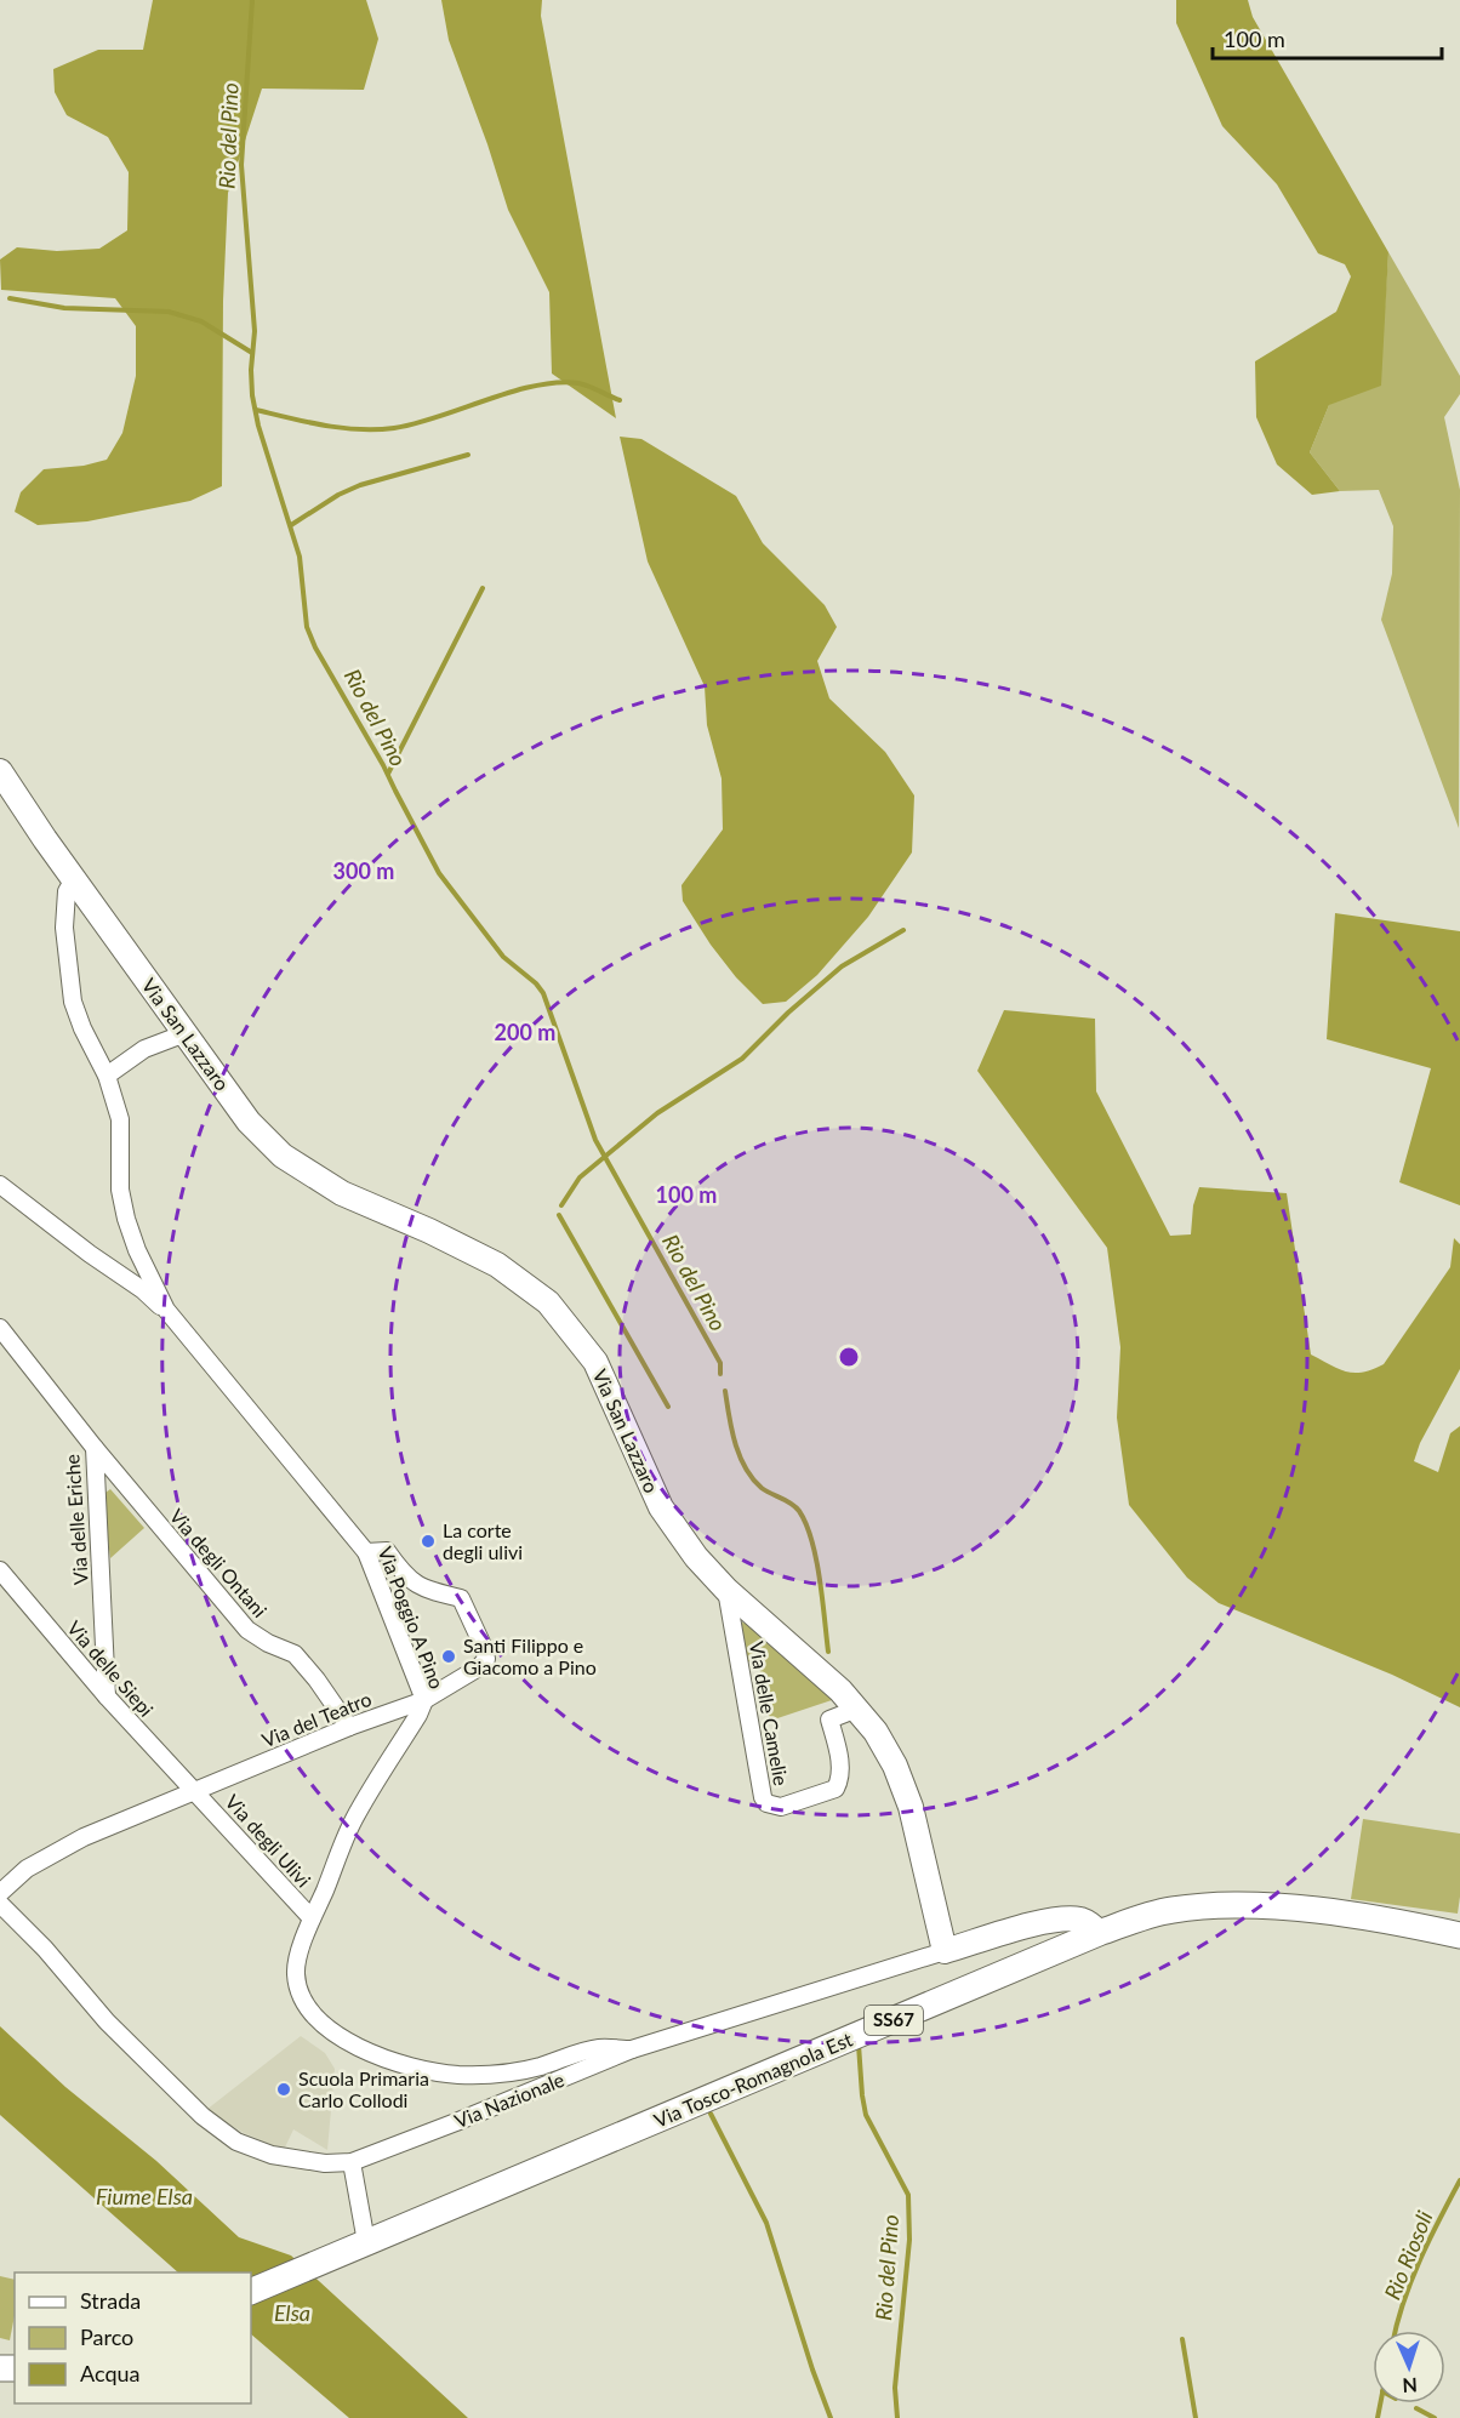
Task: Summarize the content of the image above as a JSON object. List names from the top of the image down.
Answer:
{
  "streets": {
    "main road": ["SS67", "Via Tosco-Romagnola Est"],
    "street": [
      "Via San Lazzaro",
      "Via delle Eriche",
      "Via degli Ontani",
      "Via Poggio A Pino",
      "Via delle Siepi",
      "Via delle Camelie",
      "Via del Teatro",
      "Via degli Ulivi",
      "Via Nazionale"
    ]
  },
  "crossings": [
    ["Via San Lazzaro", "Via Poggio A Pino"],
    ["Via San Lazzaro", "Via delle Camelie"],
    ["Via San Lazzaro", "Via Nazionale"],
    ["Via delle Eriche", "Via degli Ontani"],
    ["Via delle Eriche", "Via delle Siepi"],
    ["Via degli Ontani", "Via del Teatro"],
    ["Via Poggio A Pino", "Via del Teatro"],
    ["Via Poggio A Pino", "Via degli Ulivi"],
    ["Via Poggio A Pino", "Via Nazionale"],
    ["Via delle Siepi", "Via del Teatro"],
    ["Via delle Siepi", "Via degli Ulivi"],
    ["Via del Teatro", "Via degli Ulivi"],
    ["SS67", "Via Tosco-Romagnola Est"],
    ["Via Tosco-Romagnola Est", "Via Nazionale"]
  ],
  "water": [
    "Rio del Pino",
    "Fiume Elsa",
    "Rio Riosoli",
    "Elsa"
  ],
  "places": ["La corte degli ulivi", "Santi Filippo e Giacomo a Pino", "Scuola Primaria Carlo Collodi"],
  "legend": ["Strada", "Parco", "Acqua"],
  "scale_bar": "100 m",
  "north": "bottom",
  "rings": ["300 m", "200 m", "100 m"]
}
